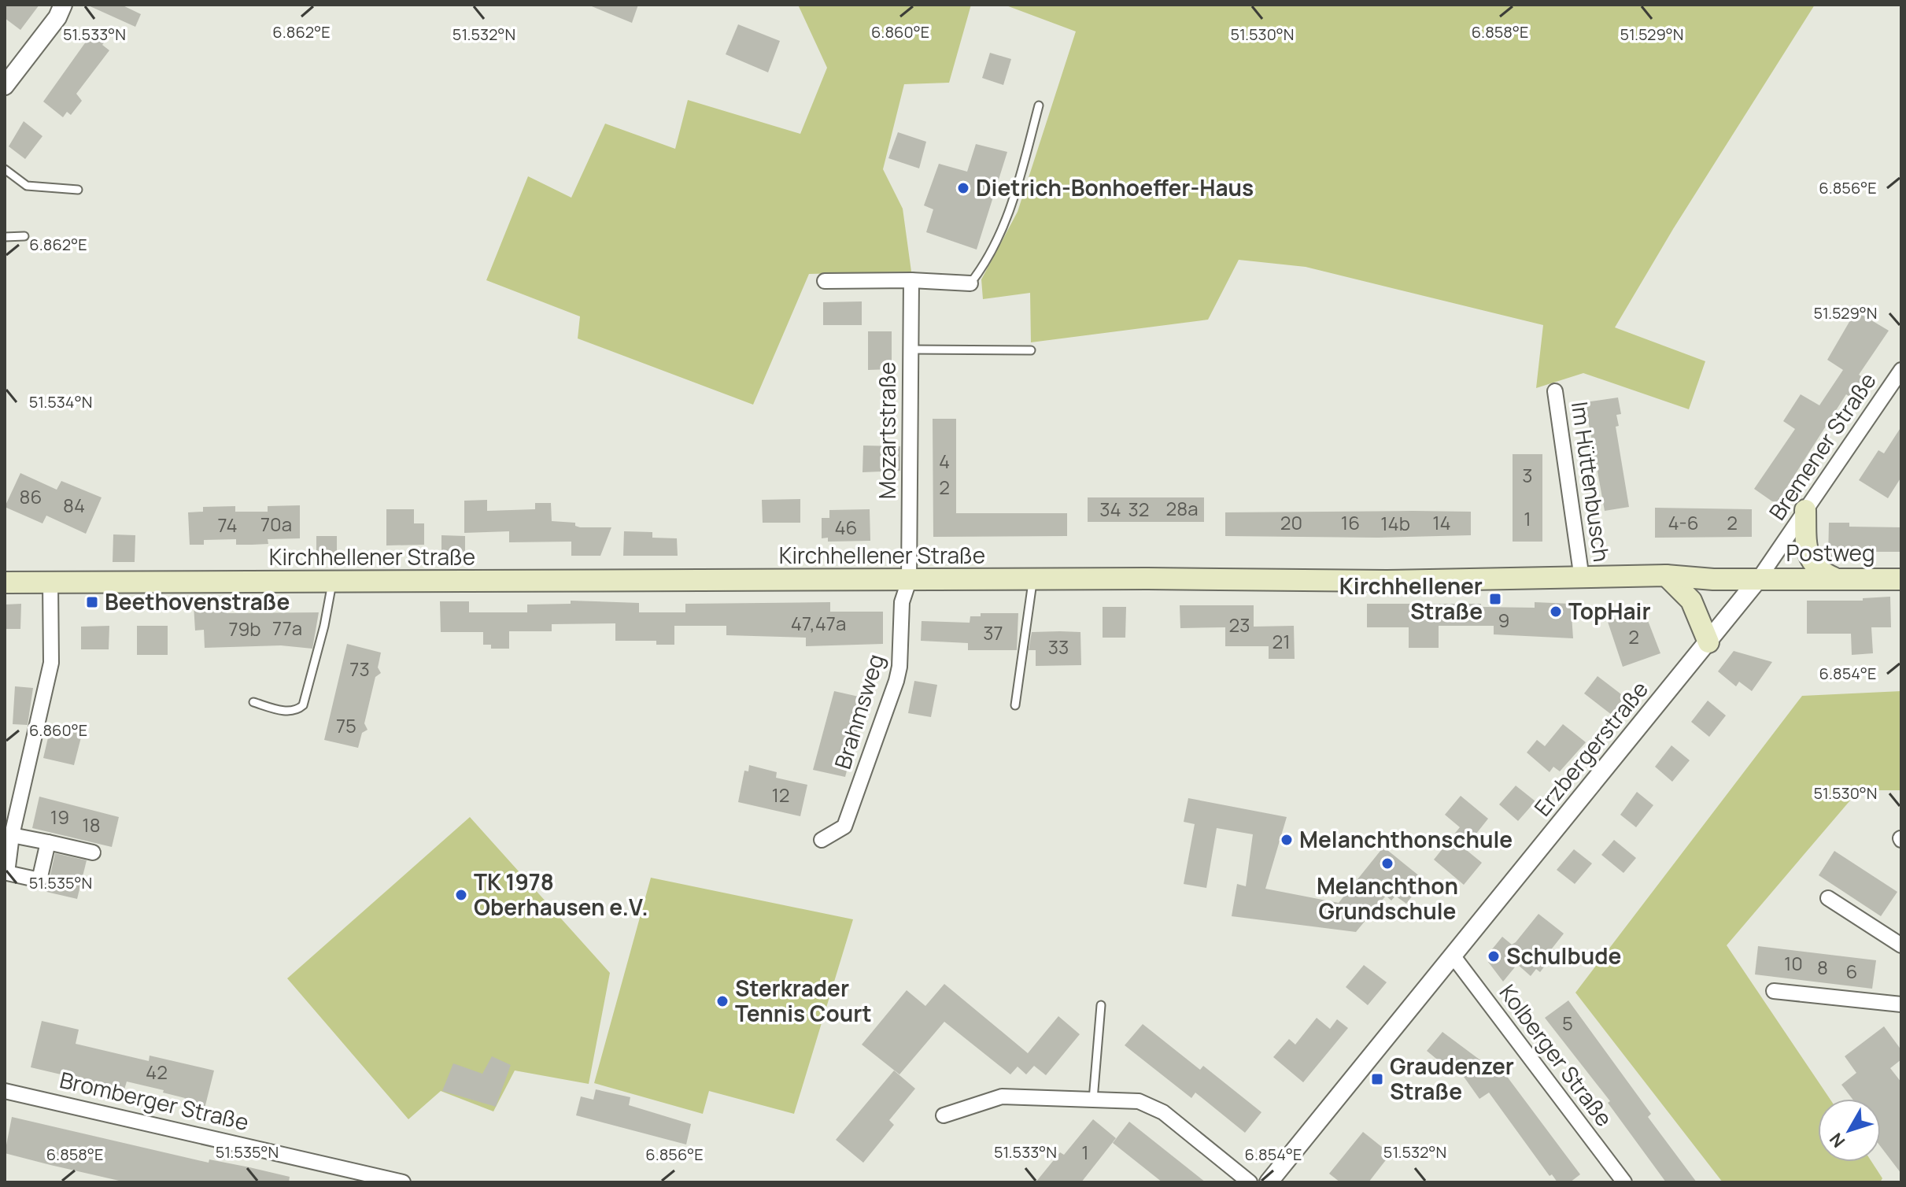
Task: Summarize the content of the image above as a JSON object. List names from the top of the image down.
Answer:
{
  "streets": {
    "main road": ["Postweg", "Kirchhellener Straße"],
    "street": [
      "Mozartstraße",
      "Bremener Straße",
      "Im Hüttenbusch",
      "Brahmsweg",
      "Erzbergerstraße",
      "Kolberger Straße",
      "Bromberger Straße"
    ]
  },
  "crossings": [
    ["Mozartstraße", "Kirchhellener Straße"],
    ["Mozartstraße", "Brahmsweg"],
    ["Bremener Straße", "Postweg"],
    ["Bremener Straße", "Kirchhellener Straße"],
    ["Bremener Straße", "Erzbergerstraße"],
    ["Im Hüttenbusch", "Kirchhellener Straße"],
    ["Postweg", "Kirchhellener Straße"],
    ["Postweg", "Erzbergerstraße"],
    ["Kirchhellener Straße", "Brahmsweg"],
    ["Kirchhellener Straße", "Erzbergerstraße"],
    ["Erzbergerstraße", "Kolberger Straße"]
  ],
  "places": {
    "other": [
      "Dietrich-Bonhoeffer-Haus",
      "TopHair",
      "Melanchthonschule",
      "Melanchthon Grundschule",
      "TK 1978 Oberhausen e.V.",
      "Schulbude",
      "Sterkrader Tennis Court"
    ],
    "transit": ["Kirchhellener Straße", "Beethovenstraße", "Graudenzer Straße"]
  },
  "house_numbers": [
    "4",
    "3",
    "2",
    "86",
    "84",
    "28a",
    "34",
    "32",
    "1",
    "20",
    "16",
    "14",
    "4-6",
    "2",
    "14b",
    "70a",
    "74",
    "46",
    "9",
    "47,47a",
    "23",
    "77a",
    "79b",
    "37",
    "2",
    "21",
    "33",
    "73",
    "75",
    "12",
    "19",
    "18",
    "10",
    "8",
    "6",
    "5",
    "42",
    "1"
  ],
  "north": "bottom left",
  "coordinates": [
    "6.862°E",
    "6.860°E",
    "6.858°E",
    "51.533°N",
    "51.532°N",
    "51.530°N",
    "51.529°N",
    "6.856°E",
    "51.534°N",
    "6.854°E",
    "51.535°N"
  ]
}
